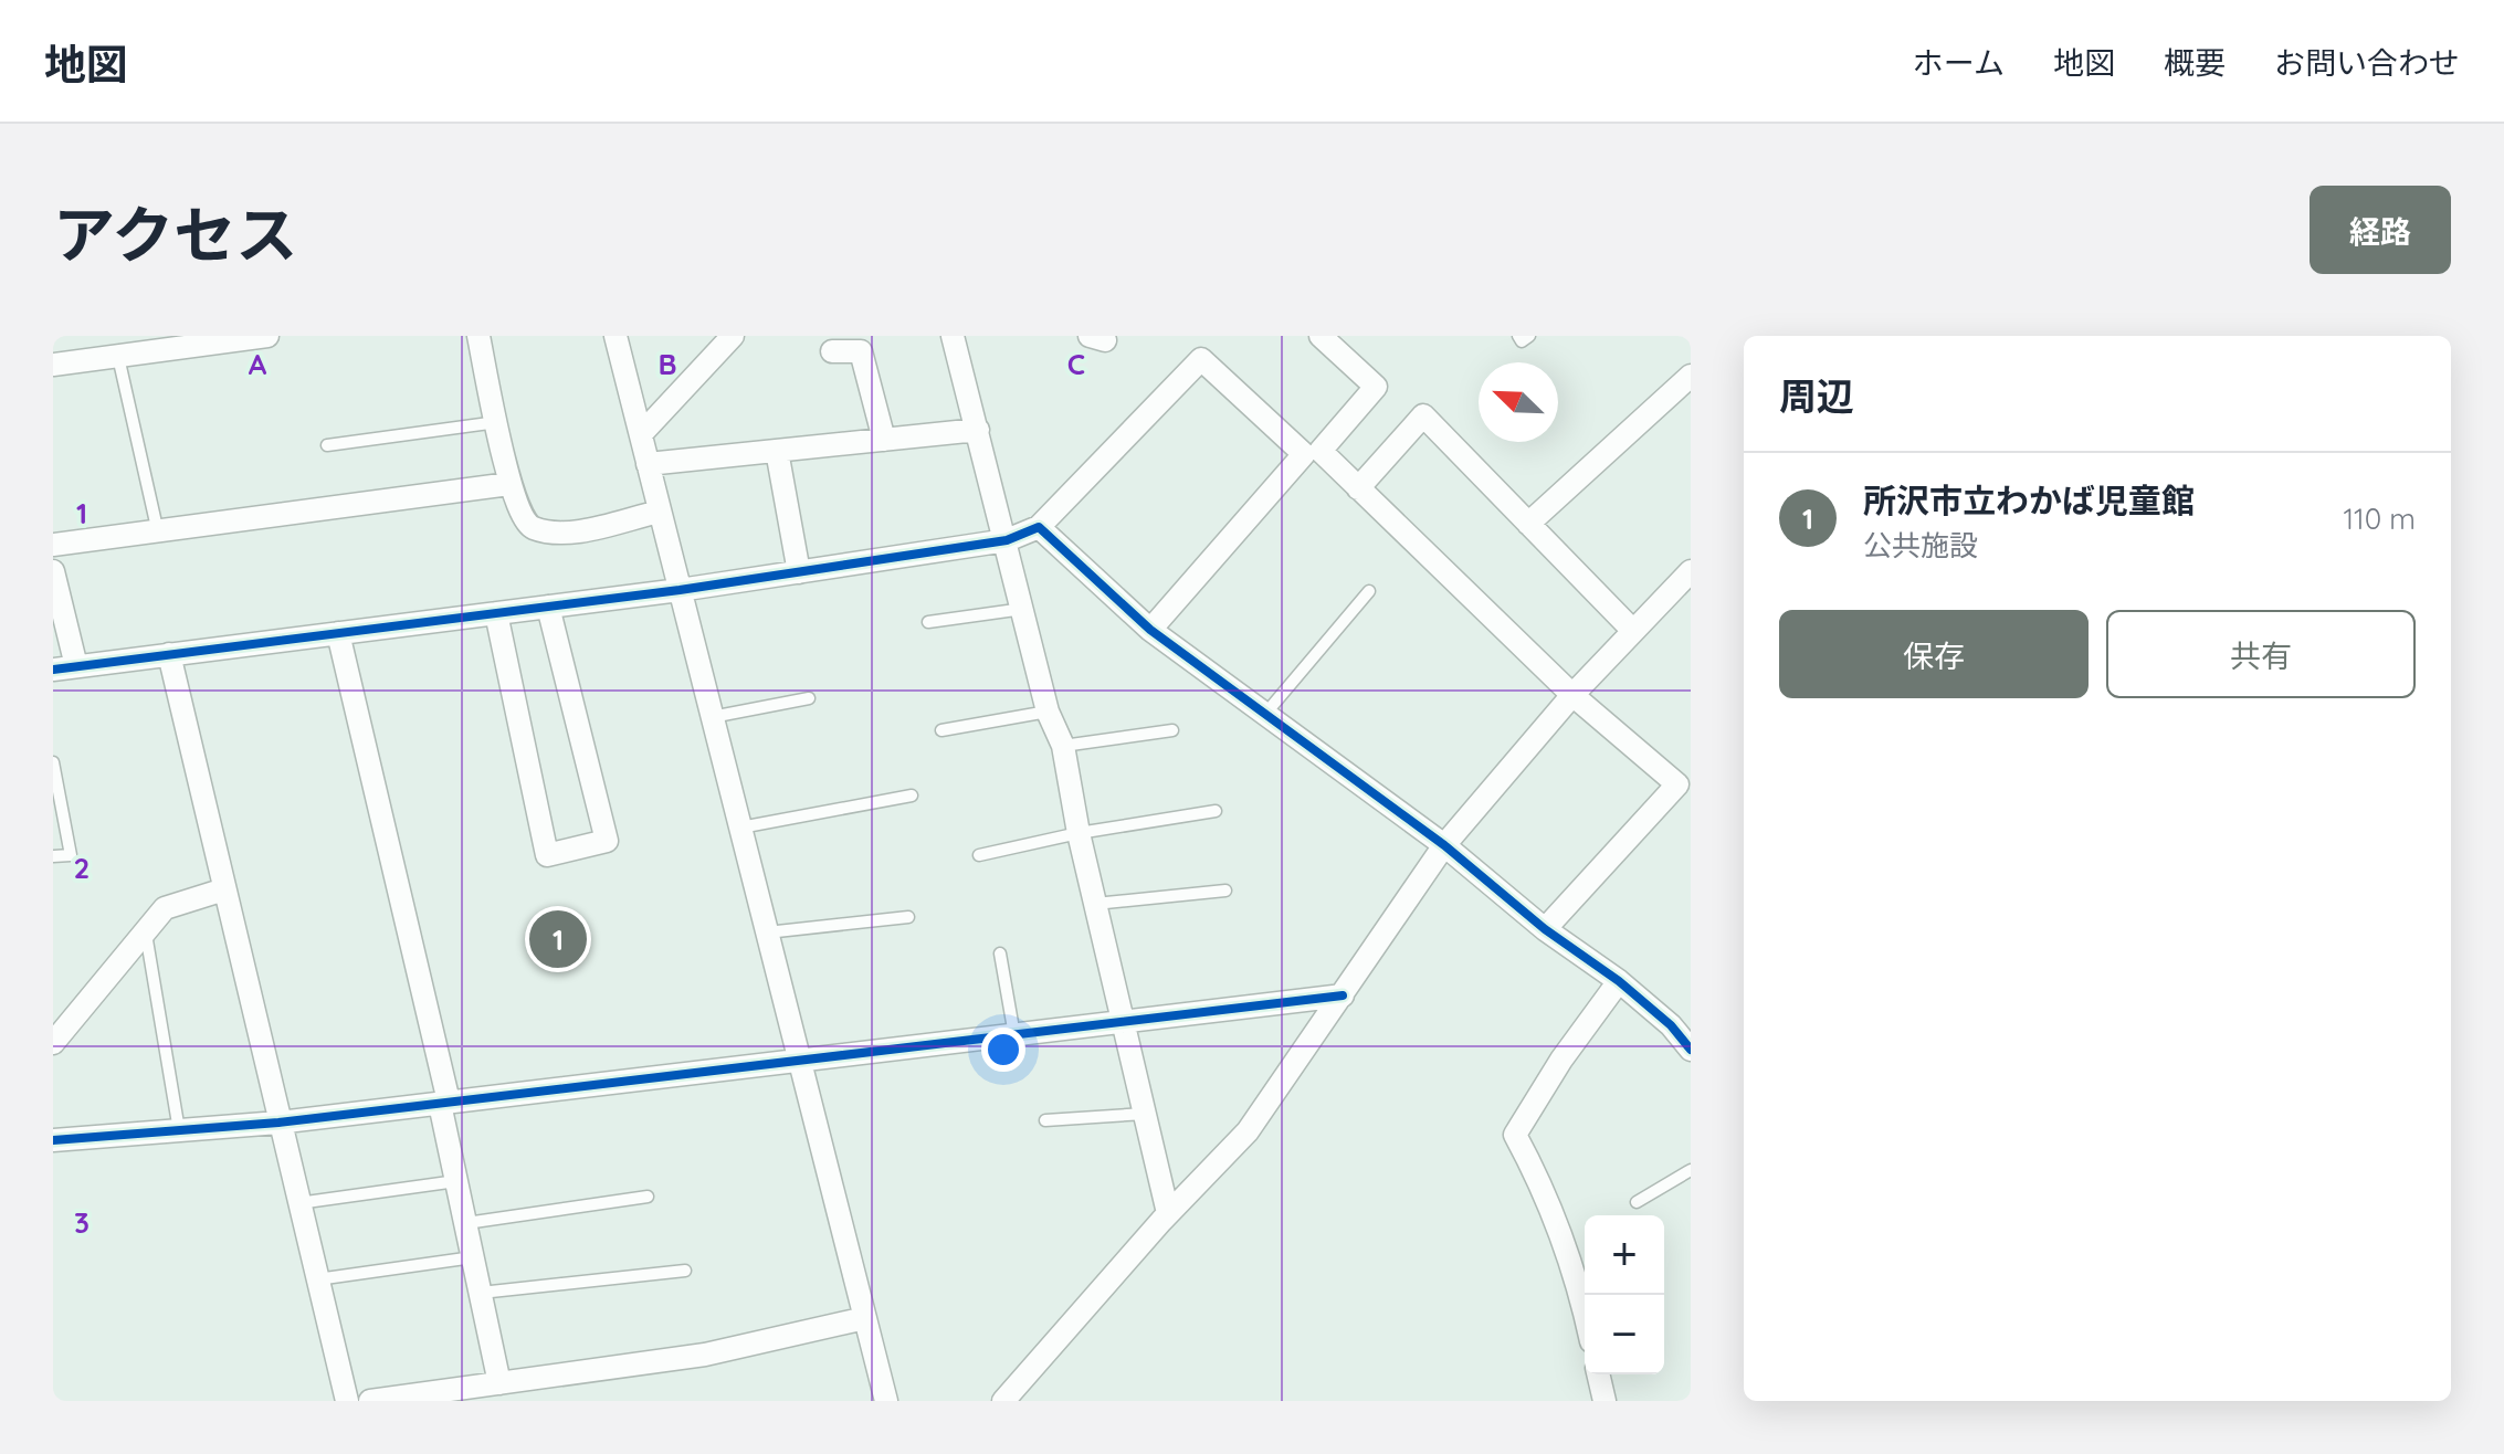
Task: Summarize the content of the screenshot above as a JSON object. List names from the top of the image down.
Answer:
{
  "north": "top left",
  "page": {
    "header": "地図",
    "nav": [
      "ホーム",
      "地図",
      "概要",
      "お問い合わせ"
    ],
    "title": "アクセス",
    "buttons": [
      "経路",
      ["保存", "共有"]
    ],
    "heading": "周辺",
    "list": [
      {
        "mark": "1",
        "name": "所沢市立わかば児童館",
        "note": "公共施設",
        "value": "110 m"
      }
    ],
    "pins": "1",
    "map_buttons": ["+", "−"]
  },
  "grid": {
    "columns": ["A", "B", "C"],
    "rows": ["1", "2", "3"]
  }
}
